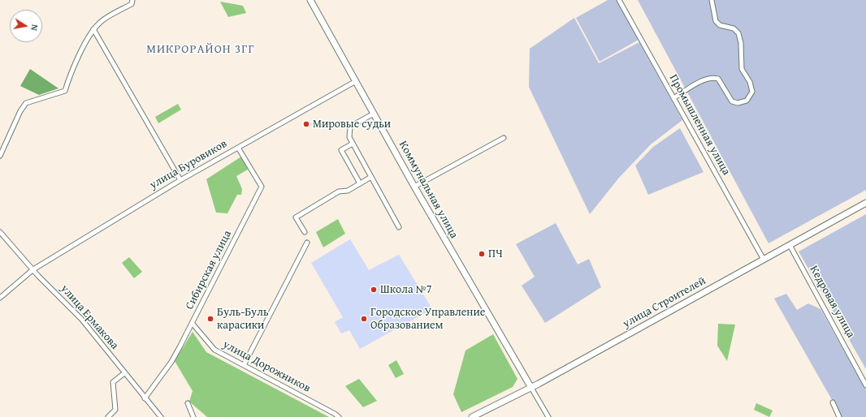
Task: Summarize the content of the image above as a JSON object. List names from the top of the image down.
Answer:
{
  "streets": {
    "main road": ["Коммунальная улица", "улица Строителей"],
    "street": [
      "Промышленная улица",
      "улица Буровиков",
      "Сибирская улица",
      "Кедровая улица",
      "улица Ермакова",
      "улица Дорожников"
    ]
  },
  "crossings": [
    ["Промышленная улица", "улица Строителей"],
    ["улица Буровиков", "Коммунальная улица"],
    ["улица Буровиков", "Сибирская улица"],
    ["улица Буровиков", "улица Ермакова"],
    ["Коммунальная улица", "улица Строителей"],
    ["Сибирская улица", "улица Ермакова"],
    ["Сибирская улица", "улица Дорожников"],
    ["Кедровая улица", "улица Строителей"]
  ],
  "districts": ["МИКРОРАЙОН 3ГГ"],
  "places": [
    "Мировые судьи",
    "ПЧ",
    "Школа №7",
    "Буль-Буль карасики",
    "Городское Управление Образованием"
  ],
  "north": "right"
}
